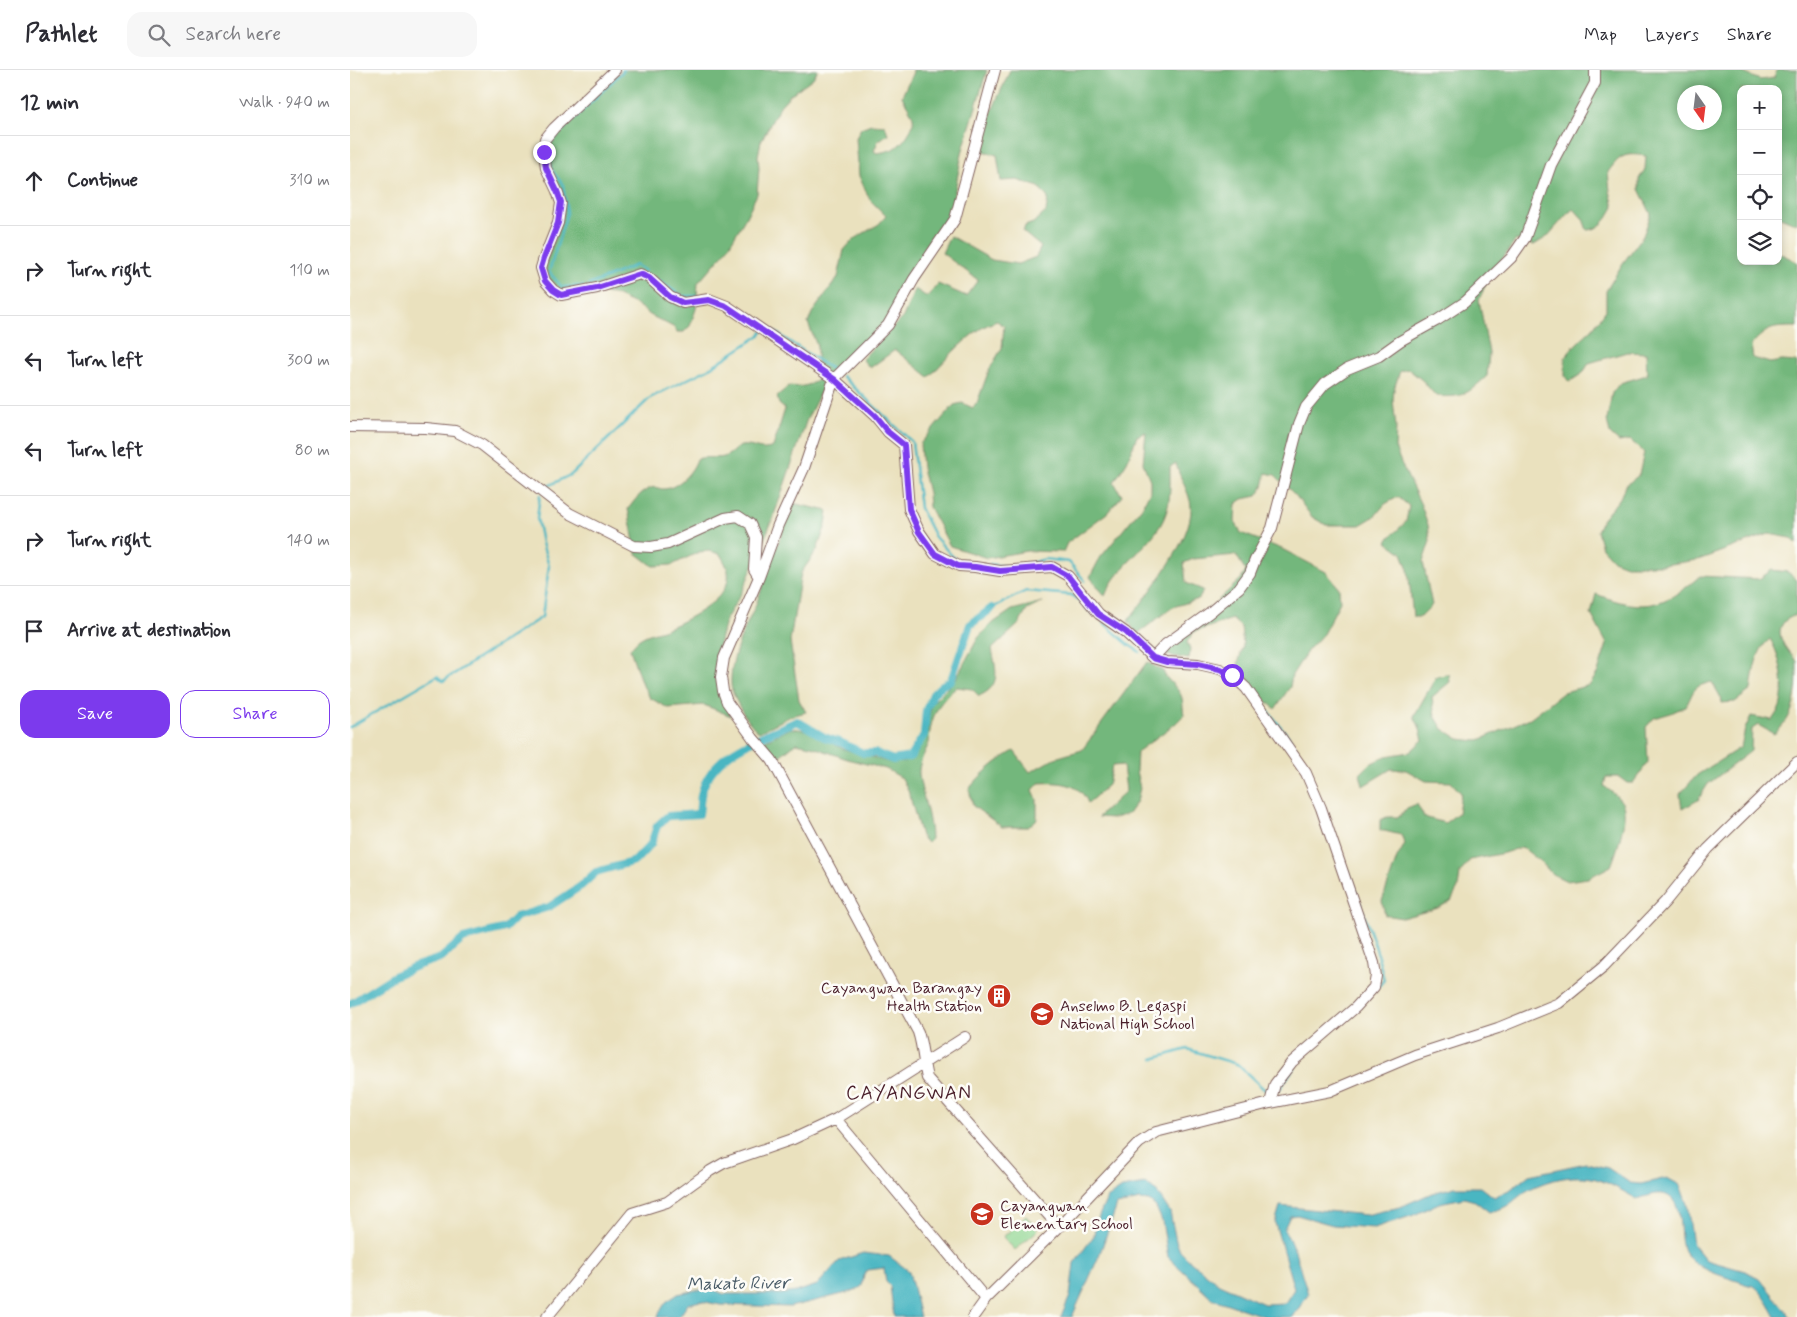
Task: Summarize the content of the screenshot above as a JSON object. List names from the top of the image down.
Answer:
{
  "districts": ["CAYANGWAN"],
  "water": ["Makato River"],
  "places": {
    "building": ["Cayangwan Barangay Health Station"],
    "school or university": ["Anselmo B. Legaspi National High School", "Cayangwan Elementary School"]
  },
  "north": "bottom",
  "page": {
    "header": "Pathlet",
    "search": "Search here",
    "nav": ["Map", "Layers", "Share"],
    "heading": ["12 min", "Walk · 940 m"],
    "map_buttons": ["+", "−"],
    "list": [
      ["Continue", "310 m"],
      ["Turn right", "110 m"],
      ["Turn left", "300 m"],
      ["Turn left", "80 m"],
      ["Turn right", "140 m"],
      "Arrive at destination"
    ],
    "buttons": ["Save", "Share"]
  }
}
